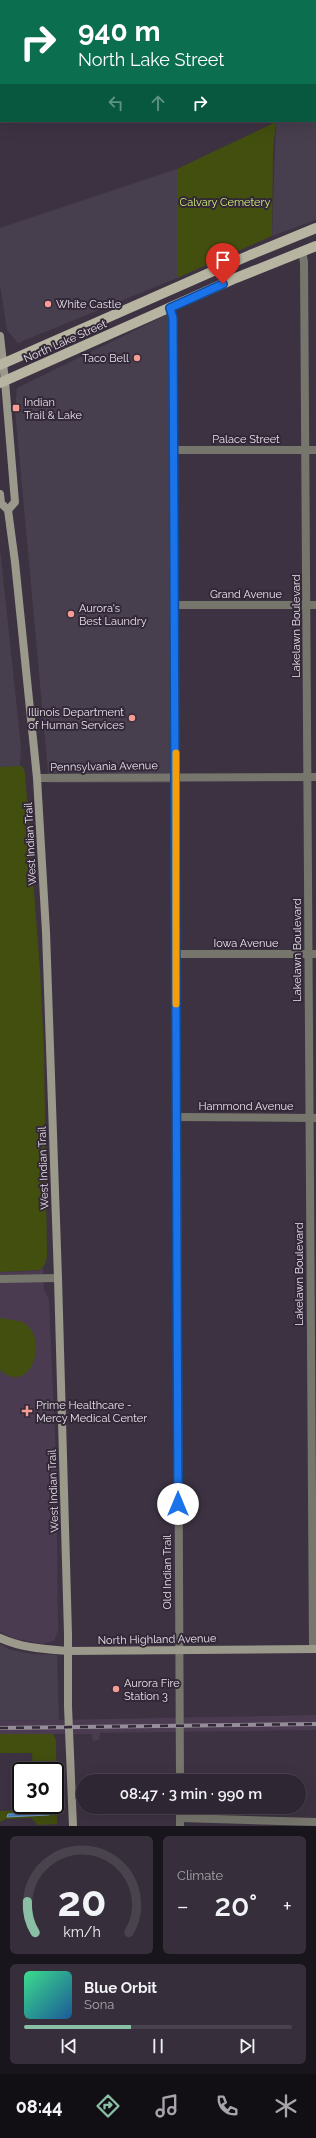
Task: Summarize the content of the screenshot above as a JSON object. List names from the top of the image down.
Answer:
{
  "streets": {
    "main road": ["North Lake Street", "West Indian Trail", "North Highland Avenue"],
    "street": [
      "Palace Street",
      "Grand Avenue",
      "Lakelawn Boulevard",
      "Pennsylvania Avenue",
      "Iowa Avenue",
      "Hammond Avenue",
      "Old Indian Trail"
    ]
  },
  "crossings": [
    ["North Lake Street", "Lakelawn Boulevard"],
    ["North Lake Street", "West Indian Trail"],
    ["North Lake Street", "Old Indian Trail"],
    ["Palace Street", "Lakelawn Boulevard"],
    ["Palace Street", "Old Indian Trail"],
    ["Grand Avenue", "Lakelawn Boulevard"],
    ["Grand Avenue", "Old Indian Trail"],
    ["Lakelawn Boulevard", "Pennsylvania Avenue"],
    ["Lakelawn Boulevard", "Iowa Avenue"],
    ["Lakelawn Boulevard", "Hammond Avenue"],
    ["Lakelawn Boulevard", "North Highland Avenue"],
    ["Pennsylvania Avenue", "West Indian Trail"],
    ["Pennsylvania Avenue", "Old Indian Trail"],
    ["West Indian Trail", "North Highland Avenue"],
    ["Iowa Avenue", "Old Indian Trail"],
    ["Hammond Avenue", "Old Indian Trail"],
    ["Old Indian Trail", "North Highland Avenue"]
  ],
  "parks": ["Calvary Cemetery"],
  "places": {
    "other": [
      "White Castle",
      "Taco Bell",
      "Aurora's Best Laundry",
      "Illinois Department of Human Services",
      "Aurora Fire Station 3"
    ],
    "transit": ["Indian Trail & Lake"],
    "health": ["Prime Healthcare - Mercy Medical Center"]
  },
  "page": {
    "turn": ["940 m", "North Lake Street"],
    "limit": "30",
    "trip": "08:47 · 3 min · 990 m",
    "tile": "Climate",
    "heat": ["−", "20°", "+"],
    "song": ["Blue Orbit", "Sona"],
    "tabs": "08:44",
    "gauge": ["20", "km/h"]
  }
}
